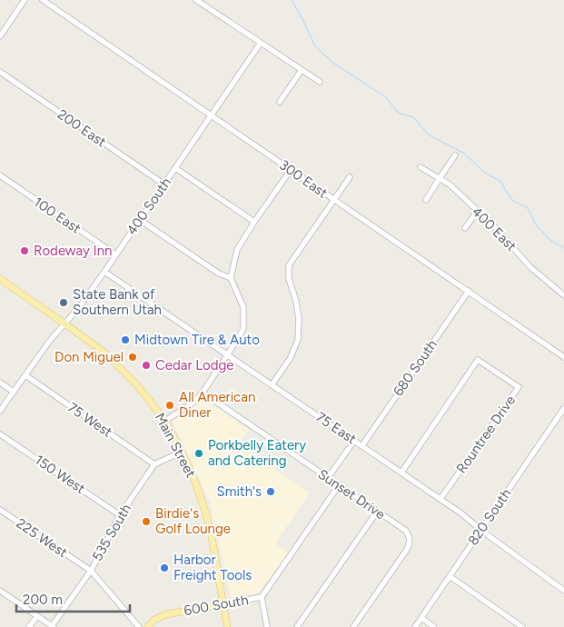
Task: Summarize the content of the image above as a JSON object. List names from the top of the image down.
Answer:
{
  "streets": {
    "main road": ["Main Street", "600 South"],
    "street": [
      "200 East",
      "300 East",
      "400 South",
      "100 East",
      "400 East",
      "680 South",
      "75 West",
      "75 East",
      "Rountree Drive",
      "150 West",
      "Sunset Drive",
      "820 South",
      "535 South",
      "225 West"
    ]
  },
  "crossings": [
    ["200 East", "400 South"],
    ["300 East", "400 South"],
    ["300 East", "680 South"],
    ["400 South", "100 East"],
    ["400 South", "75 West"],
    ["400 South", "75 East"],
    ["400 South", "Main Street"],
    ["680 South", "75 East"],
    ["75 West", "535 South"],
    ["75 East", "Rountree Drive"],
    ["75 East", "820 South"],
    ["Main Street", "600 South"],
    ["150 West", "535 South"],
    ["535 South", "225 West"]
  ],
  "places": [
    "Rodeway Inn",
    "State Bank of Southern Utah",
    "Midtown Tire & Auto",
    "Don Miguel",
    "Cedar Lodge",
    "All American Diner",
    "Porkbelly Eatery and Catering",
    "Smith's",
    "Birdie's Golf Lounge",
    "Harbor Freight Tools"
  ],
  "scale_bar": "200 m"
}
